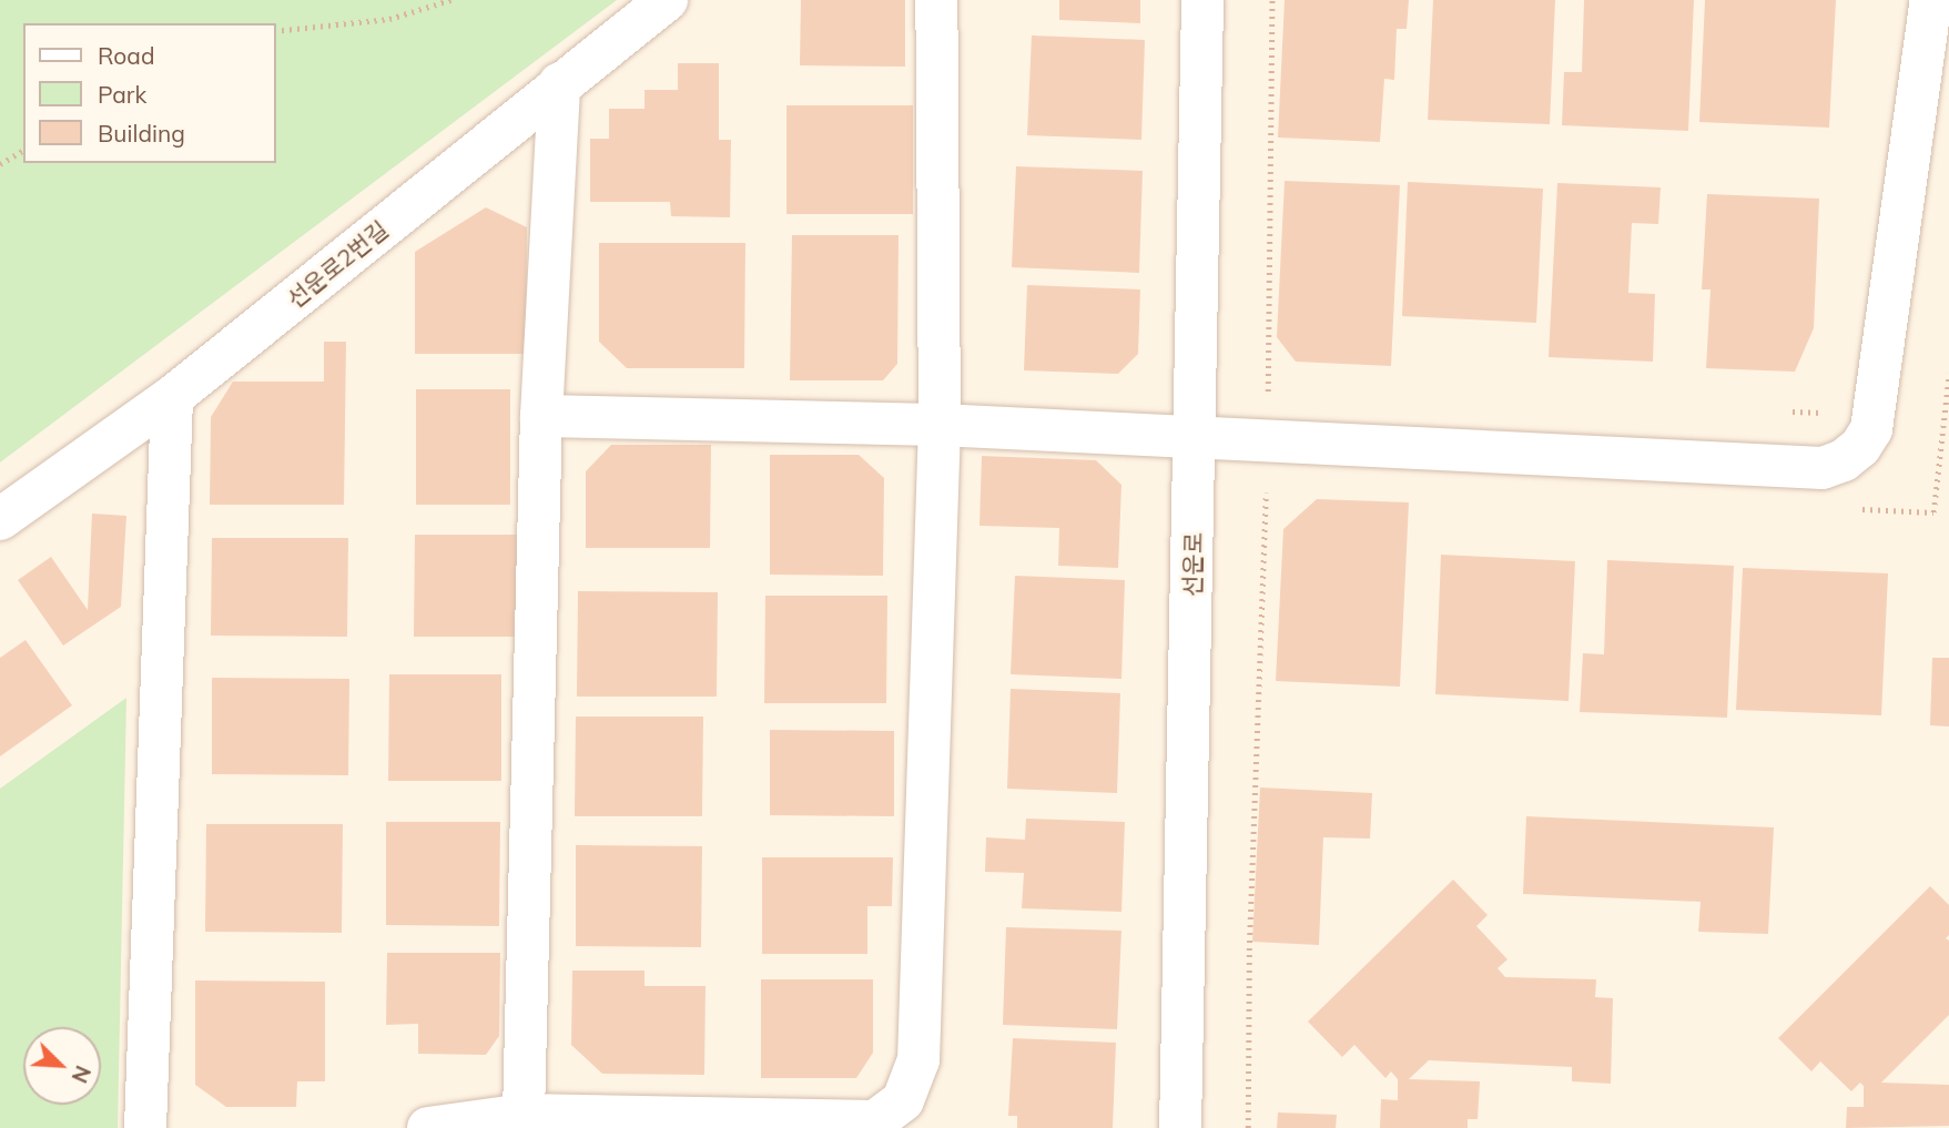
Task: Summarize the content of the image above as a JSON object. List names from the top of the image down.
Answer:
{
  "streets": {
    "street": ["선운로2번길", "선운로"]
  },
  "legend": ["Road", "Park", "Building"],
  "north": "bottom right"
}
